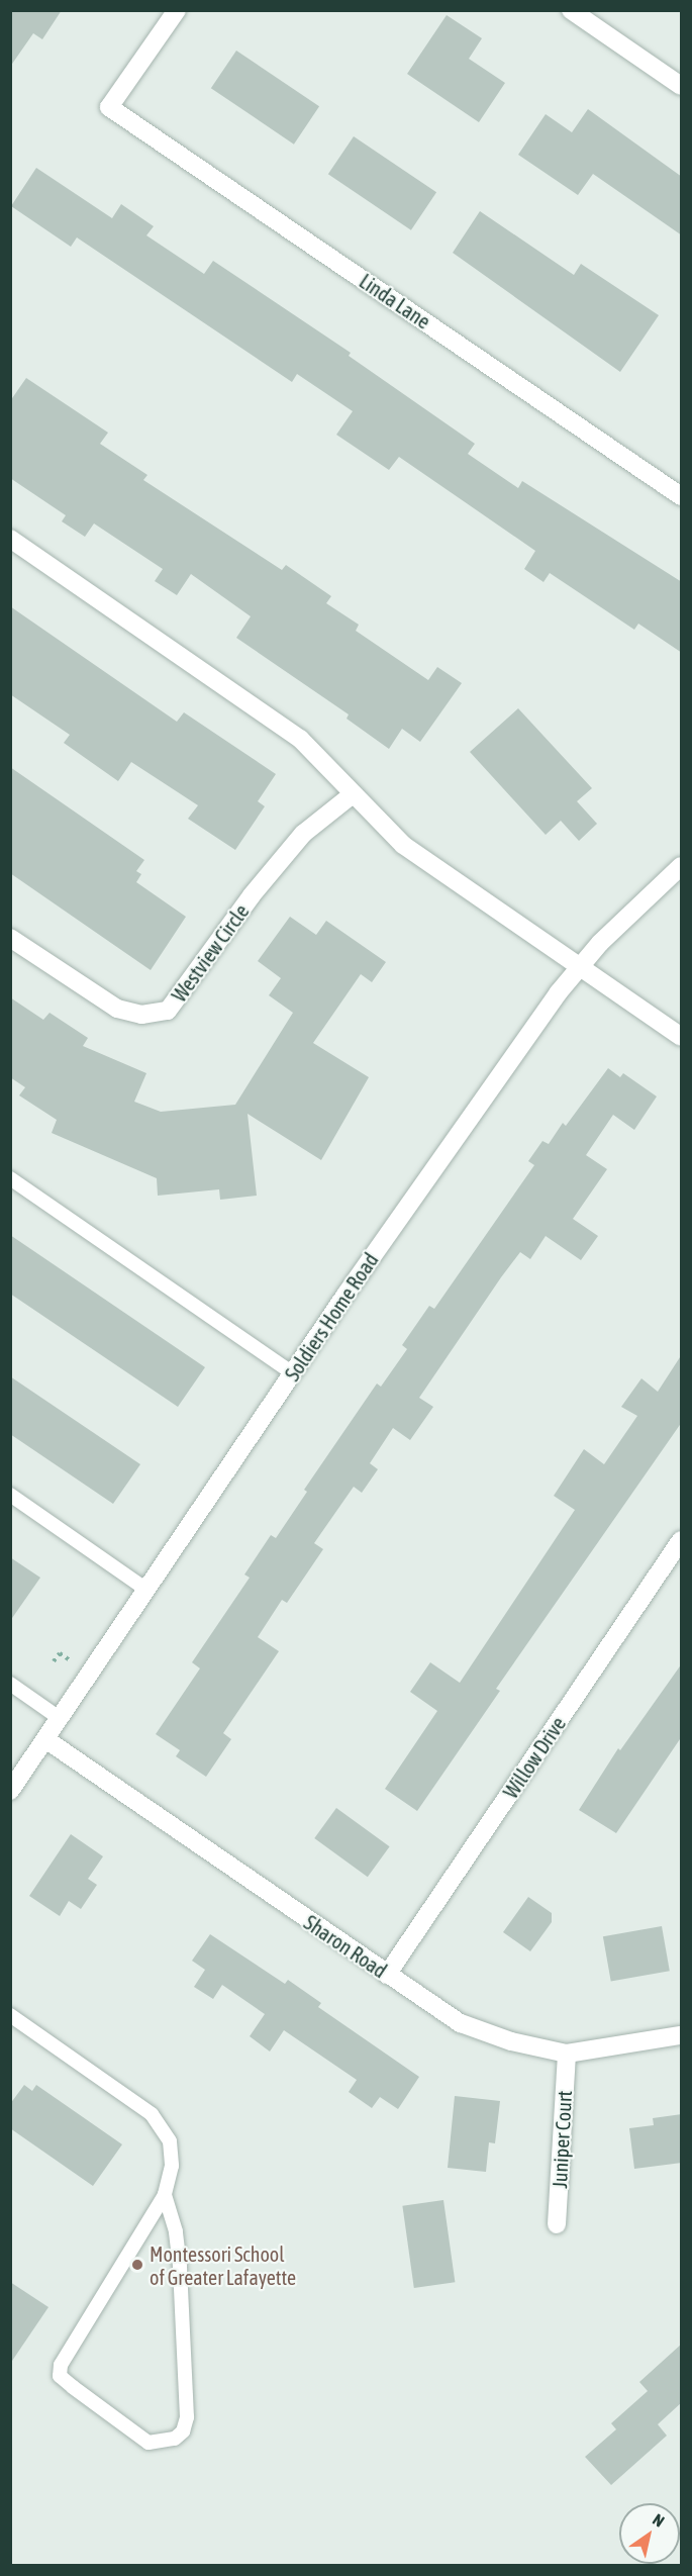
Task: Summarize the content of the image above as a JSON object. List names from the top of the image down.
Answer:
{
  "streets": {
    "street": [
      "Linda Lane",
      "Westview Circle",
      "Soldiers Home Road",
      "Willow Drive",
      "Sharon Road",
      "Juniper Court"
    ]
  },
  "crossings": [
    ["Soldiers Home Road", "Sharon Road"],
    ["Willow Drive", "Sharon Road"],
    ["Sharon Road", "Juniper Court"]
  ],
  "places": ["Montessori School of Greater Lafayette"],
  "north": "top right"
}
